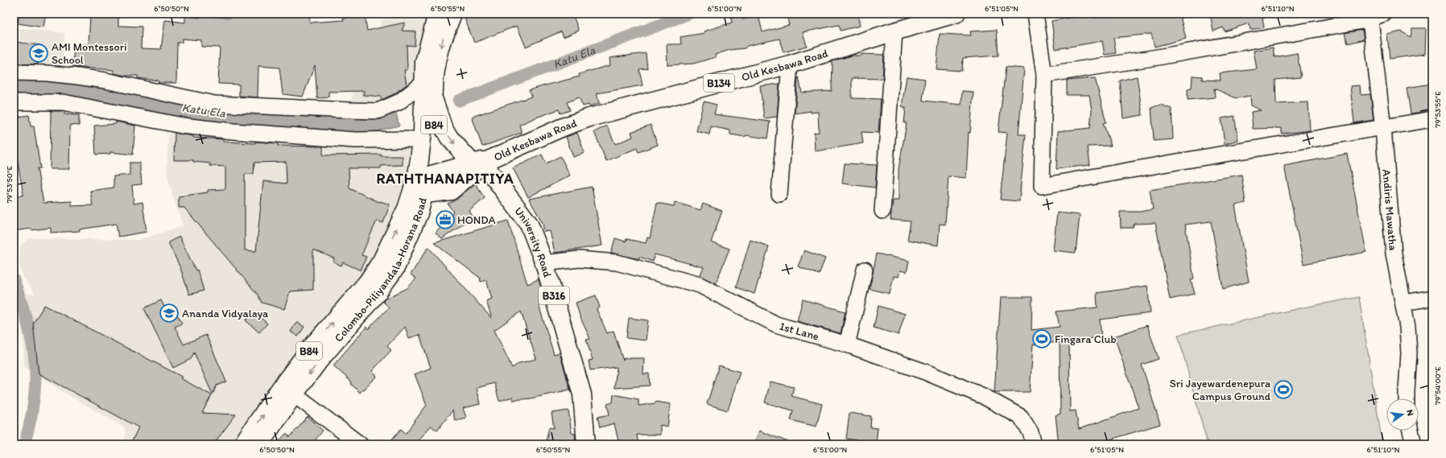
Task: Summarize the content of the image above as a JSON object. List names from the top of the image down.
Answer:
{
  "streets": {
    "main road": [
      "Old Kesbawa Road",
      "B134",
      "B84",
      "University Road",
      "Colombo-Piliyandala-Horana Road",
      "B316"
    ],
    "street": ["Andiris Mawatha", "1st Lane"]
  },
  "crossings": [
    ["Old Kesbawa Road", "University Road"],
    ["Old Kesbawa Road", "Colombo-Piliyandala-Horana Road"],
    ["University Road", "Colombo-Piliyandala-Horana Road"],
    ["University Road", "1st Lane"]
  ],
  "districts": ["RATHTHANAPITIYA"],
  "water": ["Katu Ela"],
  "places": {
    "school or university": ["AMI Montessori School", "Ananda Vidyalaya"],
    "office": ["HONDA"],
    "sports": ["Fingara Club", "Sri Jayewardenepura Campus Ground"]
  },
  "north": "right",
  "coordinates": [
    "6°50'50\"N",
    "6°50'55\"N",
    "6°51'00\"N",
    "6°51'05\"N",
    "6°51'10\"N",
    "79°53'55\"E",
    "79°53'50\"E",
    "79°54'00\"E"
  ]
}
